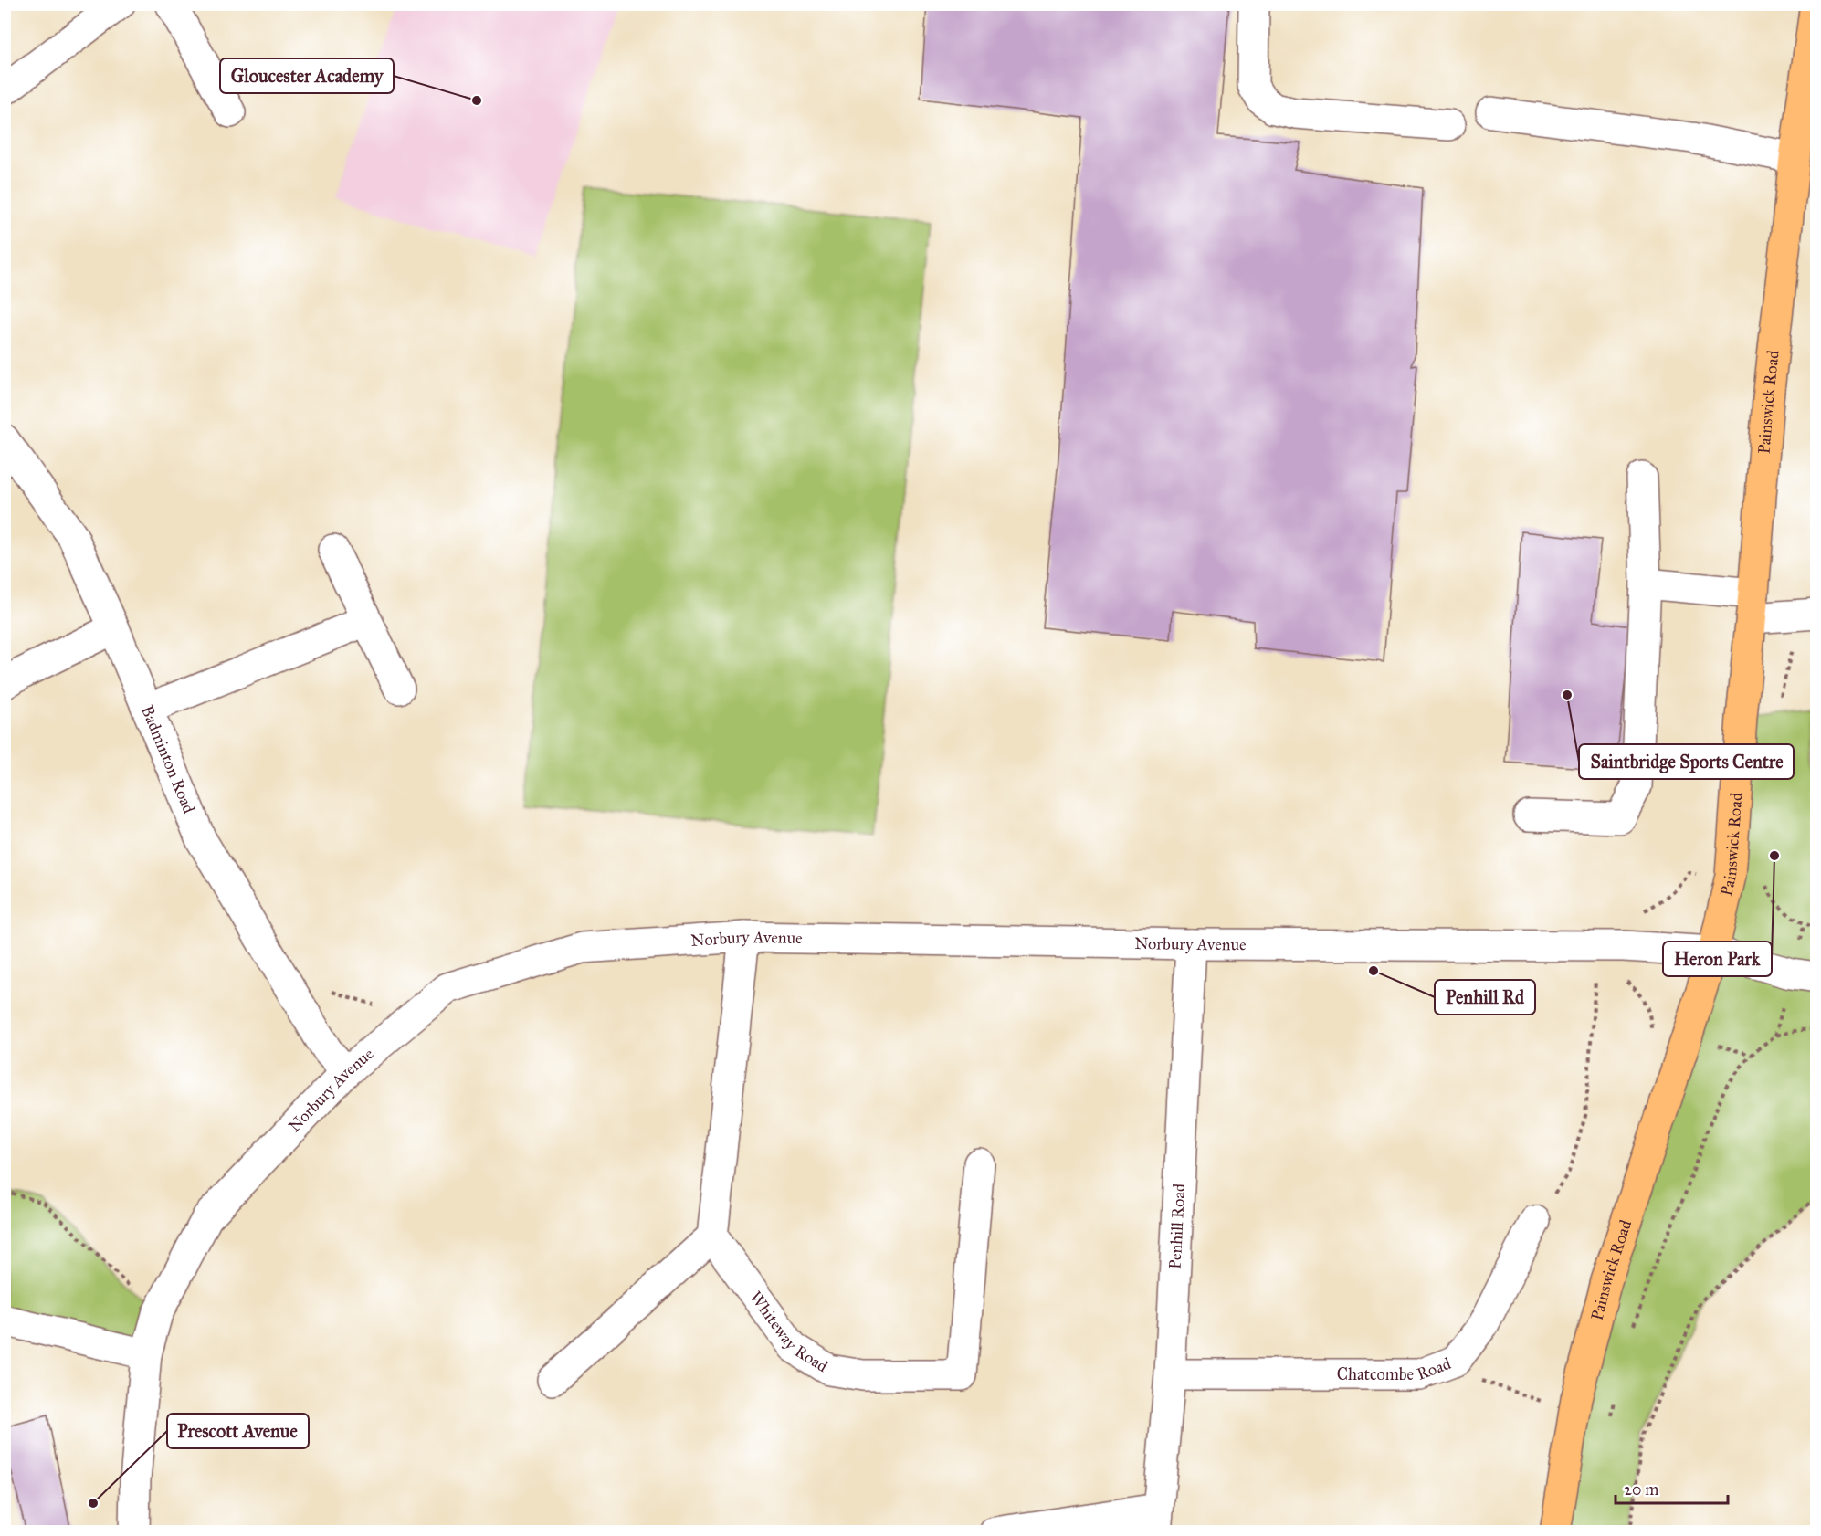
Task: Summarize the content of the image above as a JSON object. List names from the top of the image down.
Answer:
{
  "streets": {
    "main road": ["Painswick Road"],
    "street": [
      "Badminton Road",
      "Norbury Avenue",
      "Penhill Road",
      "Whiteway Road",
      "Chatcombe Road"
    ]
  },
  "crossings": [
    ["Painswick Road", "Norbury Avenue"],
    ["Badminton Road", "Norbury Avenue"],
    ["Norbury Avenue", "Penhill Road"],
    ["Penhill Road", "Chatcombe Road"]
  ],
  "places": [
    "Gloucester Academy",
    "Saintbridge Sports Centre",
    "Heron Park",
    "Penhill Rd",
    "Prescott Avenue"
  ],
  "scale_bar": "20 m"
}
